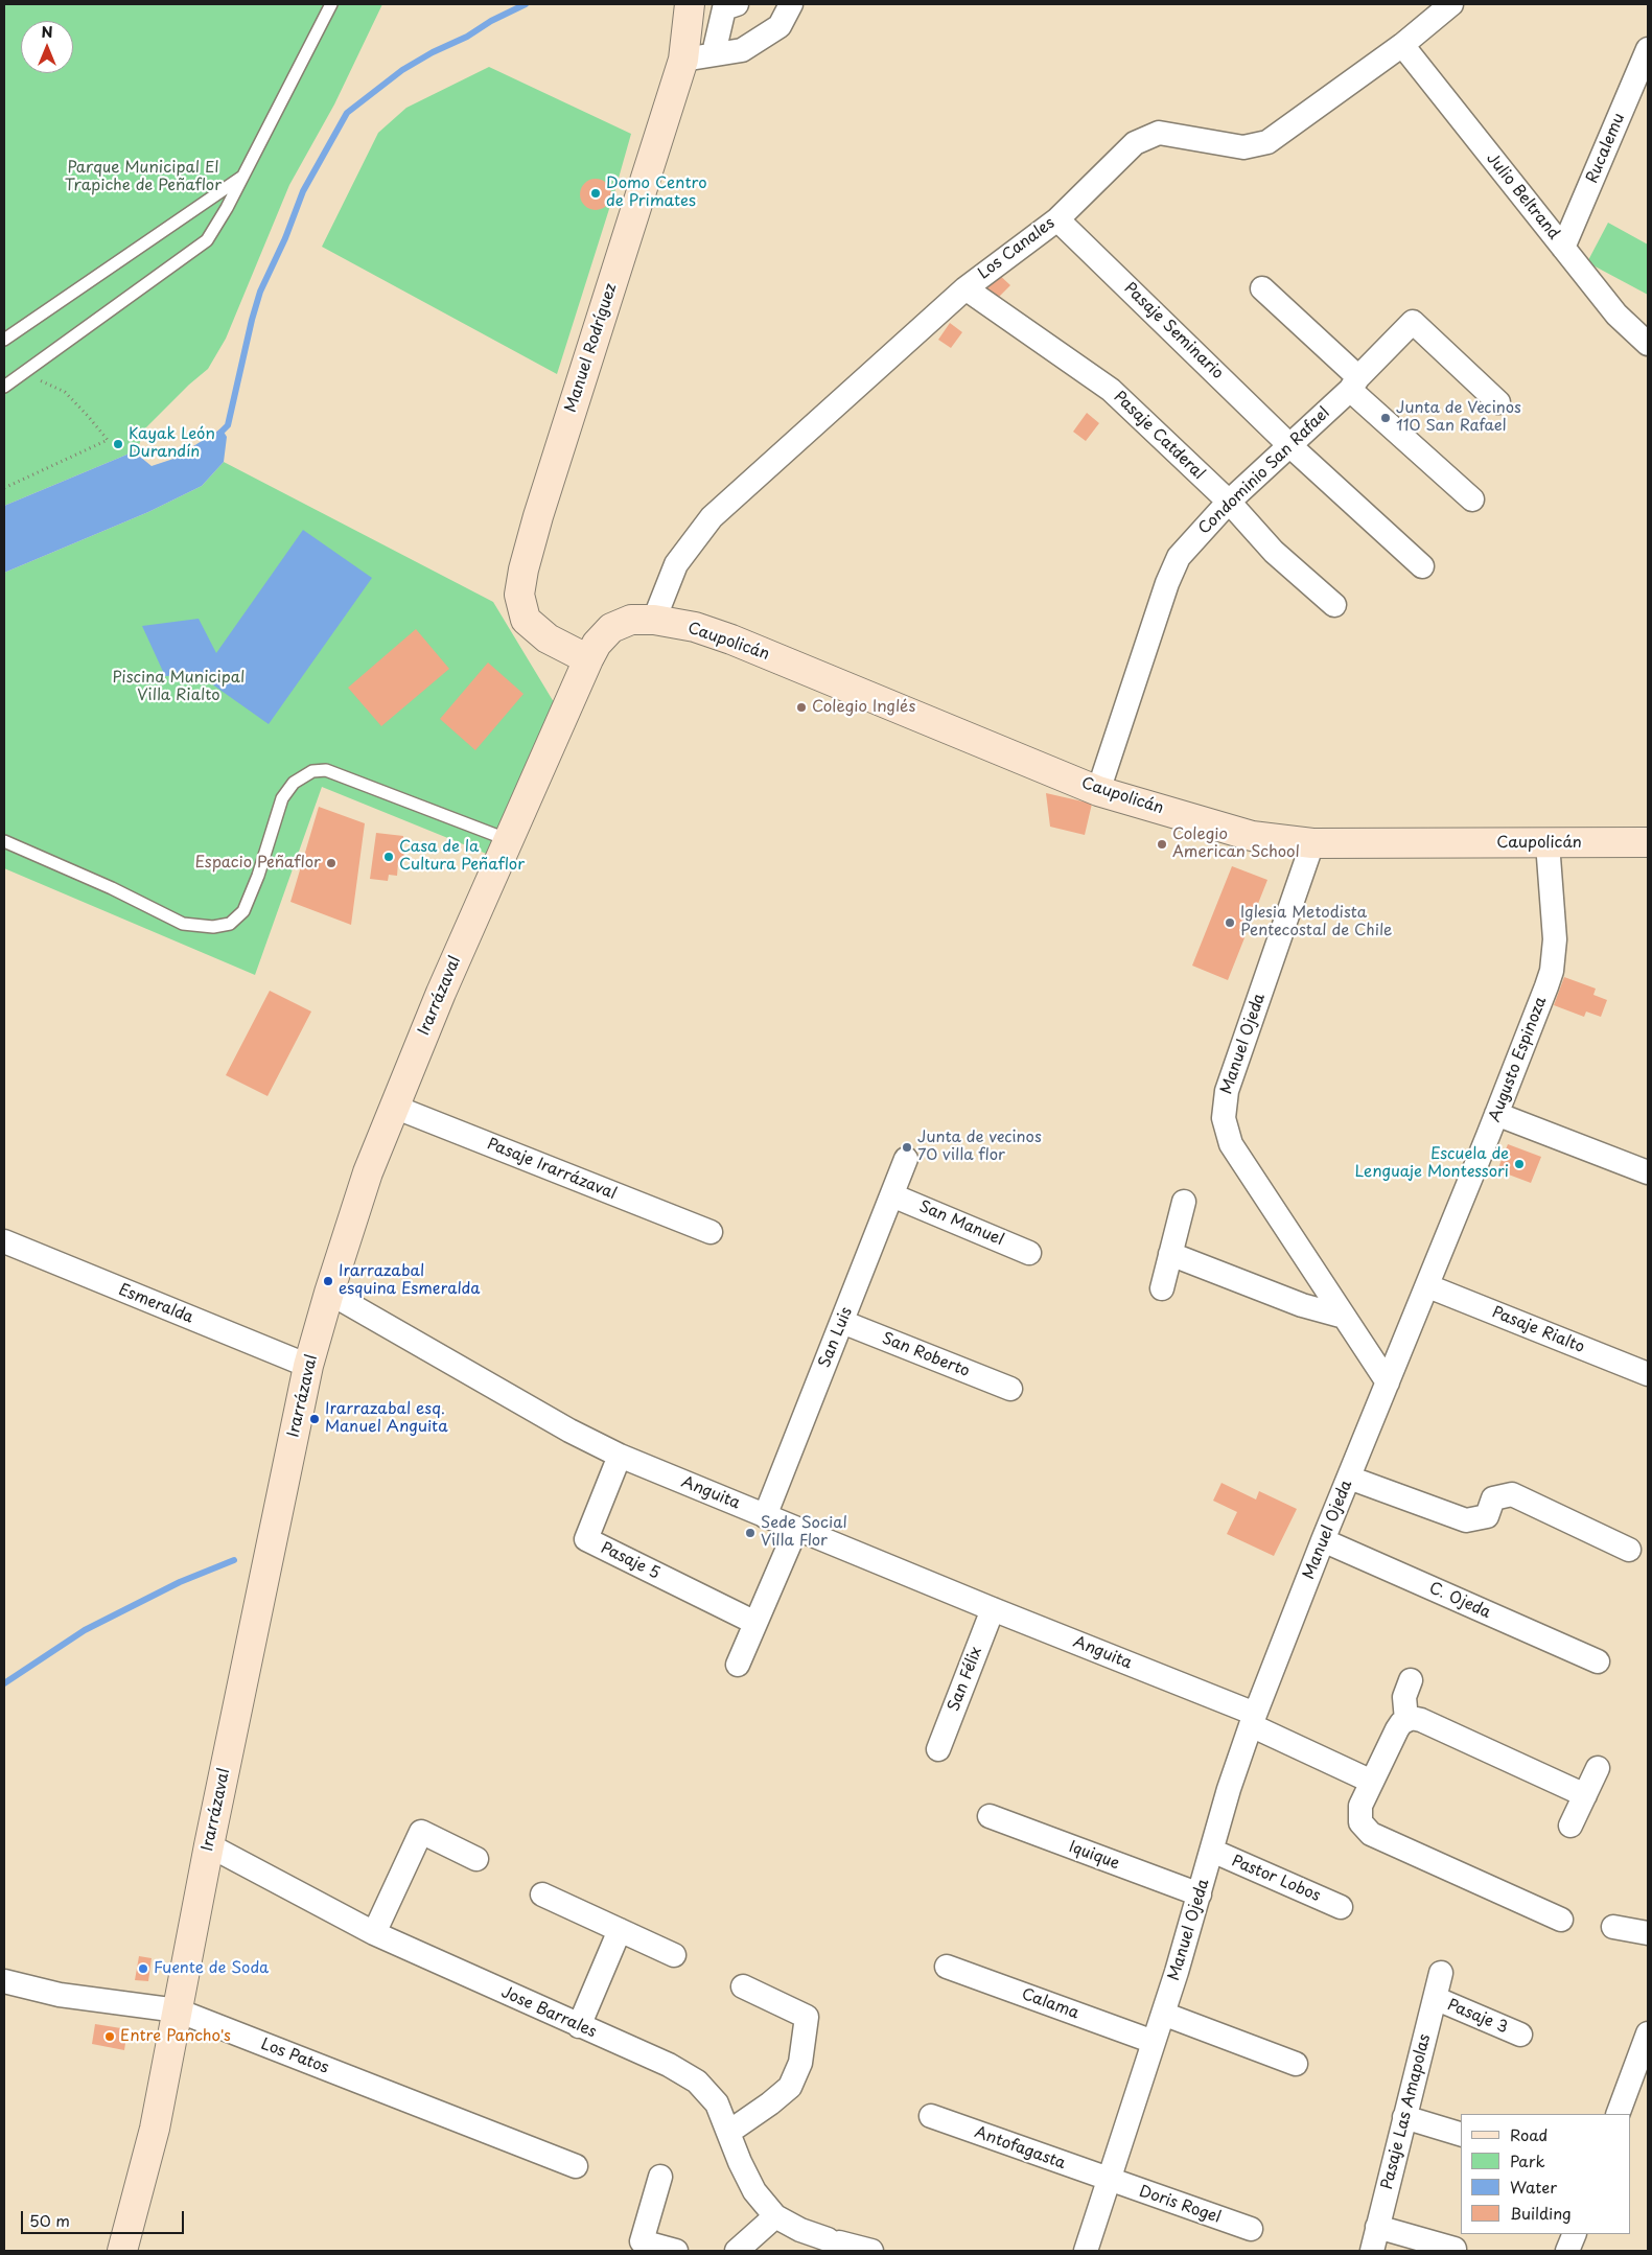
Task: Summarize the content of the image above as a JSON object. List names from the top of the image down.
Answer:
{
  "streets": {
    "main road": ["Manuel Rodríguez", "Caupolicán", "Irarrázaval"],
    "street": [
      "Rucalemu",
      "Julio Beltrand",
      "Los Canales",
      "Pasaje Seminario",
      "Pasaje Catderal",
      "Condominio San Rafael",
      "Manuel Ojeda",
      "Augusto Espinoza",
      "Pasaje Irarrázaval",
      "San Manuel",
      "Esmeralda",
      "Pasaje Rialto",
      "San Luis",
      "San Roberto",
      "Anguita",
      "Pasaje 5",
      "C. Ojeda",
      "San Félix",
      "Iquique",
      "Pastor Lobos",
      "Calama",
      "Jose Barrales",
      "Pasaje 3",
      "Los Patos",
      "Pasaje Las Amapolas",
      "Antofagasta",
      "Doris Rogel"
    ]
  },
  "crossings": [
    ["Rucalemu", "Julio Beltrand"],
    ["Julio Beltrand", "Los Canales"],
    ["Los Canales", "Pasaje Seminario"],
    ["Los Canales", "Pasaje Catderal"],
    ["Los Canales", "Caupolicán"],
    ["Los Canales", "Irarrázaval"],
    ["Pasaje Seminario", "Condominio San Rafael"],
    ["Manuel Rodríguez", "Irarrázaval"],
    ["Pasaje Catderal", "Condominio San Rafael"],
    ["Condominio San Rafael", "Caupolicán"],
    ["Caupolicán", "Irarrázaval"],
    ["Caupolicán", "Manuel Ojeda"],
    ["Caupolicán", "Augusto Espinoza"],
    ["Irarrázaval", "Pasaje Irarrázaval"],
    ["Irarrázaval", "Esmeralda"],
    ["Irarrázaval", "Anguita"],
    ["Irarrázaval", "Jose Barrales"],
    ["Irarrázaval", "Los Patos"],
    ["Manuel Ojeda", "Augusto Espinoza"],
    ["Manuel Ojeda", "Anguita"],
    ["Manuel Ojeda", "C. Ojeda"],
    ["Manuel Ojeda", "Iquique"],
    ["Manuel Ojeda", "Pastor Lobos"],
    ["Manuel Ojeda", "Calama"],
    ["Manuel Ojeda", "Antofagasta"],
    ["Manuel Ojeda", "Doris Rogel"],
    ["Augusto Espinoza", "Pasaje Rialto"],
    ["San Manuel", "San Luis"],
    ["San Luis", "San Roberto"],
    ["San Luis", "Anguita"],
    ["Anguita", "Pasaje 5"],
    ["Anguita", "San Félix"],
    ["Pasaje 3", "Pasaje Las Amapolas"],
    ["Antofagasta", "Doris Rogel"]
  ],
  "parks": ["Parque Municipal El Trapiche de Peñaflor", "Piscina Municipal Villa Rialto"],
  "places": [
    "Domo Centro de Primates",
    "Junta de Vecinos 110 San Rafael",
    "Kayak León Durandín",
    "Colegio Inglés",
    "Colegio American School",
    "Casa de la Cultura Peñaflor",
    "Espacio Peñaflor",
    "Iglesia Metodista Pentecostal de Chile",
    "Junta de vecinos 70 villa flor",
    "Escuela de Lenguaje Montessori",
    "Irarrazabal esquina Esmeralda",
    "Irarrazabal esq. Manuel Anguita",
    "Sede Social Villa Flor",
    "Fuente de Soda",
    "Entre Pancho's"
  ],
  "legend": [
    "Road",
    "Park",
    "Water",
    "Building"
  ],
  "scale_bar": "50 m",
  "north": "top"
}
